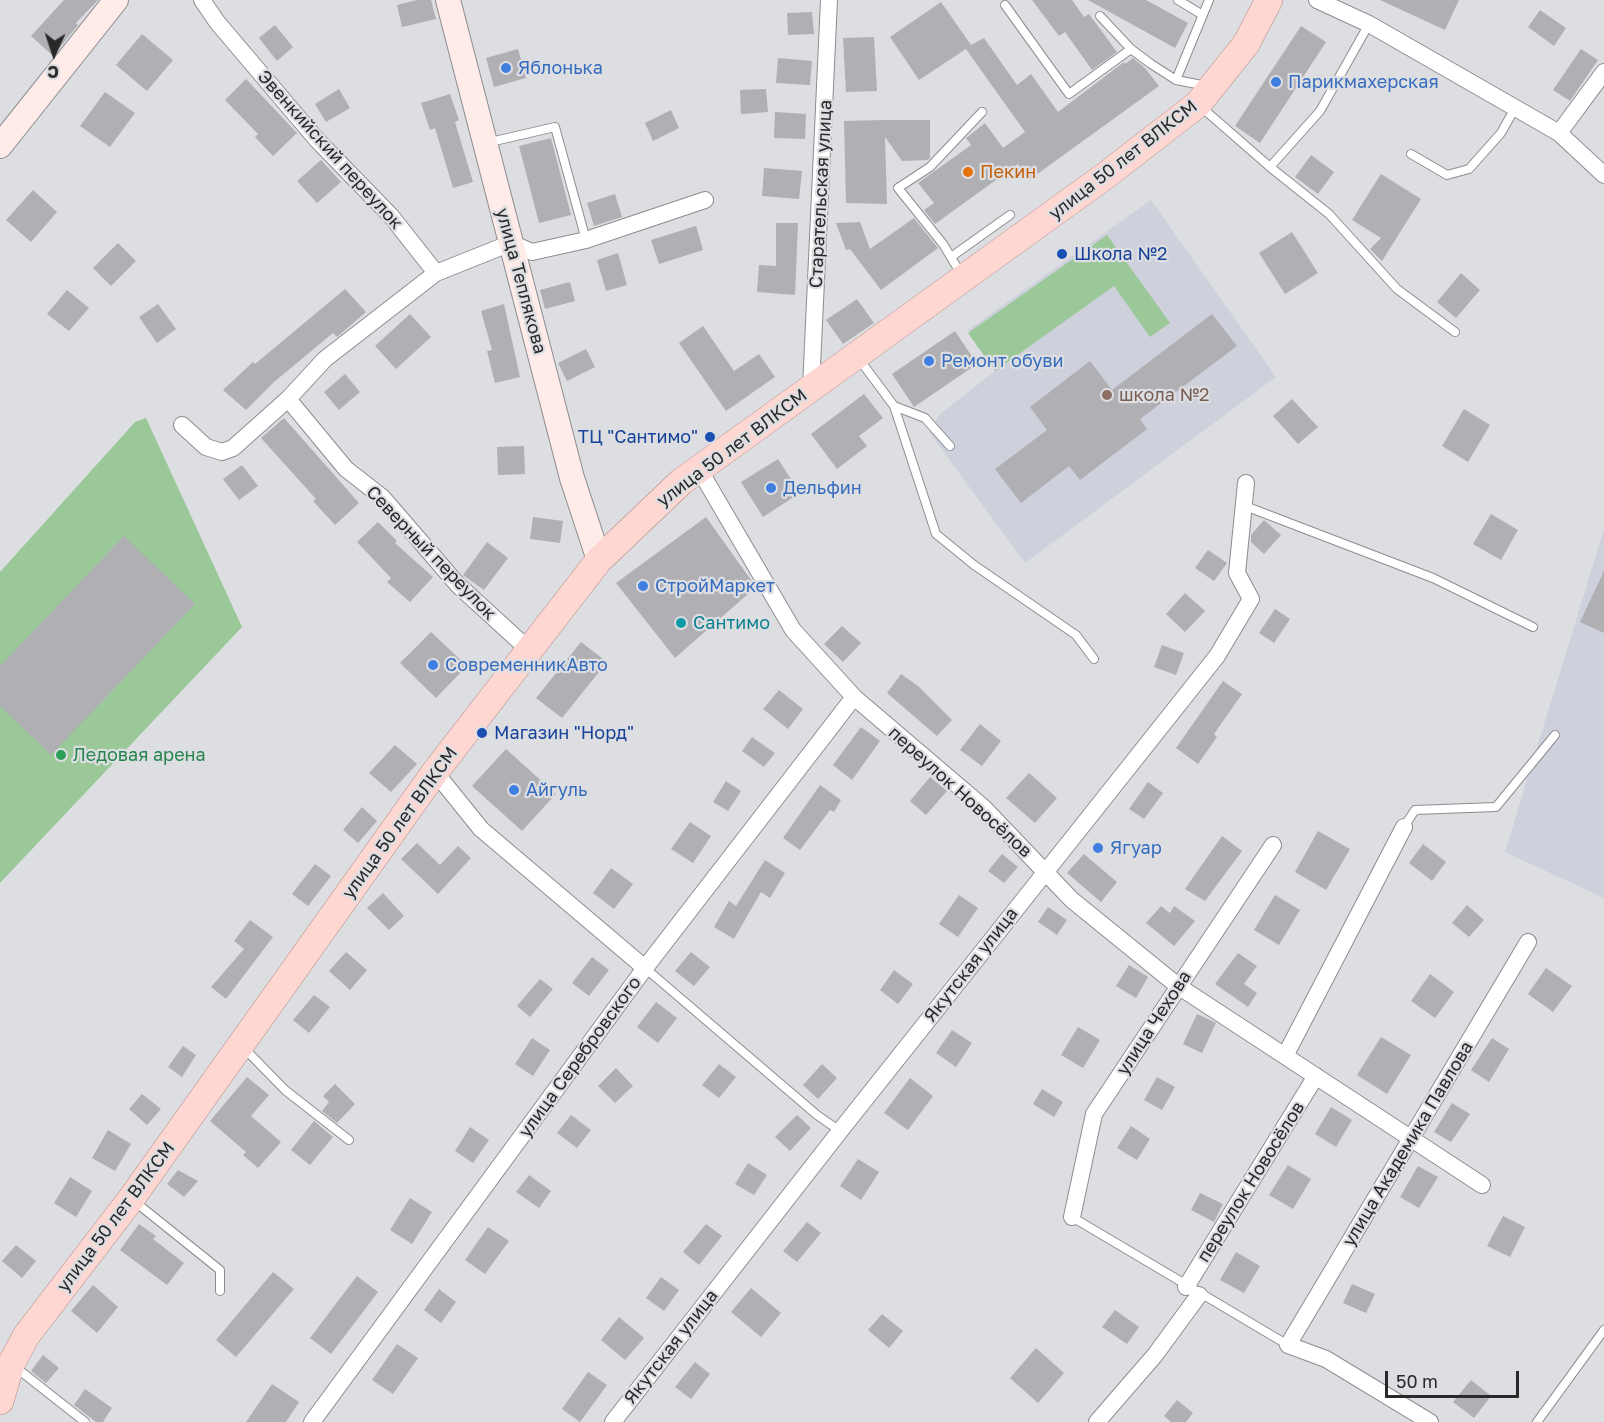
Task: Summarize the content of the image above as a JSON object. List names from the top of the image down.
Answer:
{
  "streets": {
    "main road": ["улица 50 лет ВЛКСМ", "улица Теплякова"],
    "street": [
      "Эвенкийский переулок",
      "Старательская улица",
      "Северный переулок",
      "переулок Новосёлов",
      "Якутская улица",
      "улица Чехова",
      "улица Серебровского",
      "улица Академика Павлова"
    ]
  },
  "crossings": [
    ["улица 50 лет ВЛКСМ", "Старательская улица"],
    ["улица 50 лет ВЛКСМ", "улица Теплякова"],
    ["улица 50 лет ВЛКСМ", "Северный переулок"],
    ["улица 50 лет ВЛКСМ", "переулок Новосёлов"],
    ["переулок Новосёлов", "Якутская улица"],
    ["переулок Новосёлов", "улица Чехова"],
    ["переулок Новосёлов", "улица Серебровского"],
    ["переулок Новосёлов", "улица Академика Павлова"]
  ],
  "places": [
    "Яблонька",
    "Парикмахерская",
    "Пекин",
    "Школа №2",
    "Ремонт обуви",
    "школа №2",
    "ТЦ \"Сантимо\"",
    "Дельфин",
    "СтройМаркет",
    "Сантимо",
    "СовременникАвто",
    "Магазин \"Норд\"",
    "Ледовая арена",
    "Айгуль",
    "Ягуар"
  ],
  "scale_bar": "50 m",
  "north": "bottom"
}
